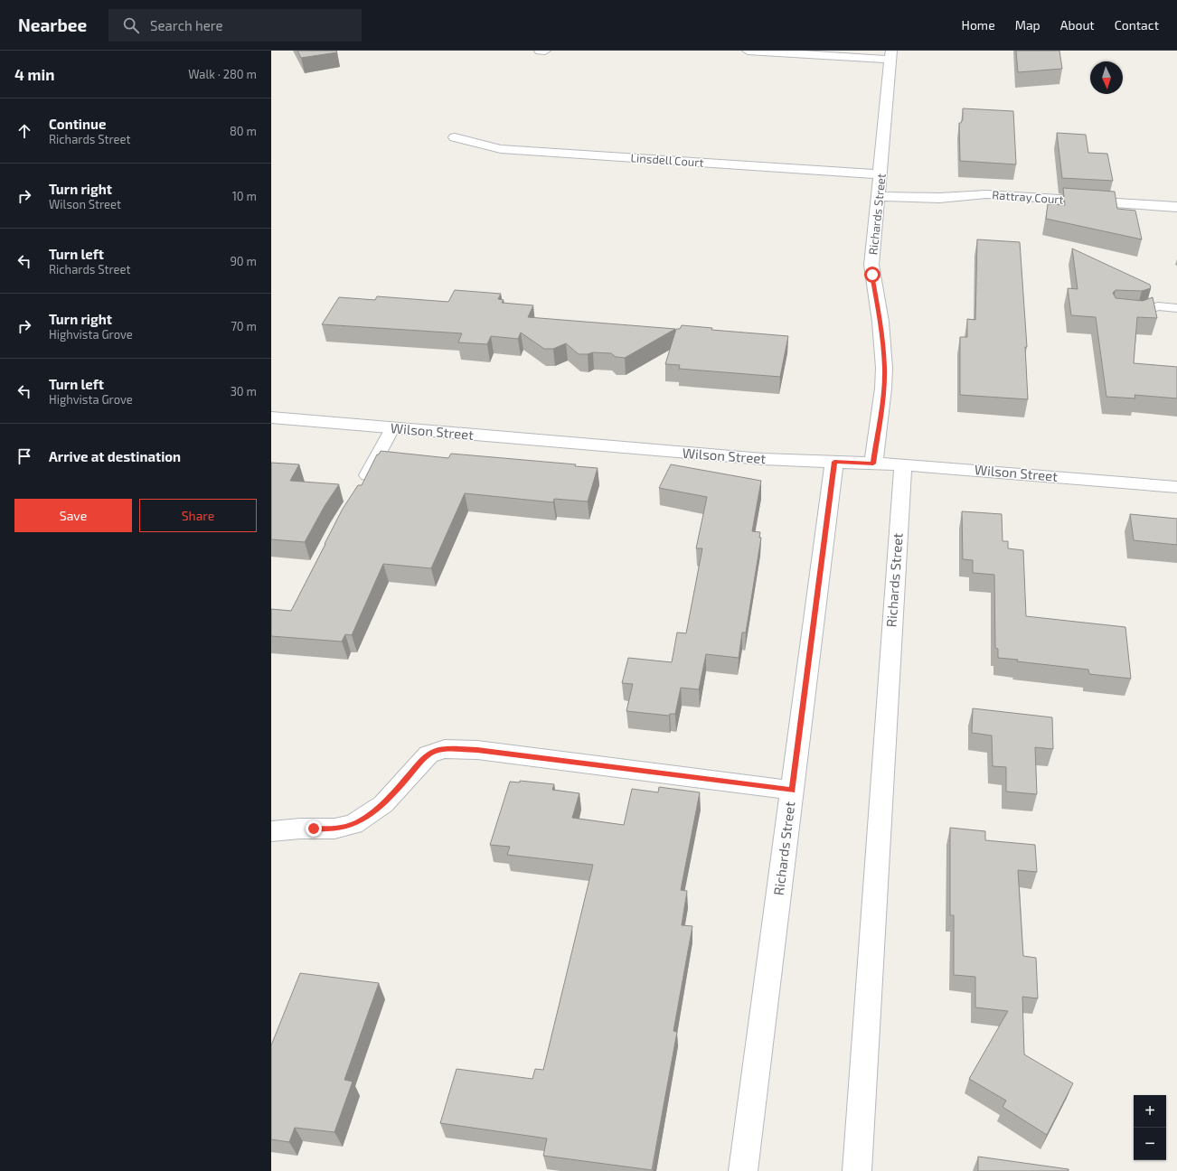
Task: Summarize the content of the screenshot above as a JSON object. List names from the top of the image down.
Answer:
{
  "streets": {
    "street": [
      "Linsdell Court",
      "Rattray Court",
      "Richards Street",
      "Wilson Street"
    ]
  },
  "crossings": [
    ["Linsdell Court", "Richards Street"],
    ["Rattray Court", "Richards Street"],
    ["Richards Street", "Wilson Street"]
  ],
  "north": "bottom",
  "page": {
    "header": "Nearbee",
    "search": "Search here",
    "nav": [
      "Home",
      "Map",
      "About",
      "Contact"
    ],
    "heading": ["4 min", "Walk · 280 m"],
    "list": [
      ["Continue", "Richards Street", "80 m"],
      ["Turn right", "Wilson Street", "10 m"],
      ["Turn left", "Richards Street", "90 m"],
      ["Turn right", "Highvista Grove", "70 m"],
      ["Turn left", "Highvista Grove", "30 m"],
      "Arrive at destination"
    ],
    "buttons": ["Save", "Share"],
    "map_buttons": ["+", "−"]
  }
}
